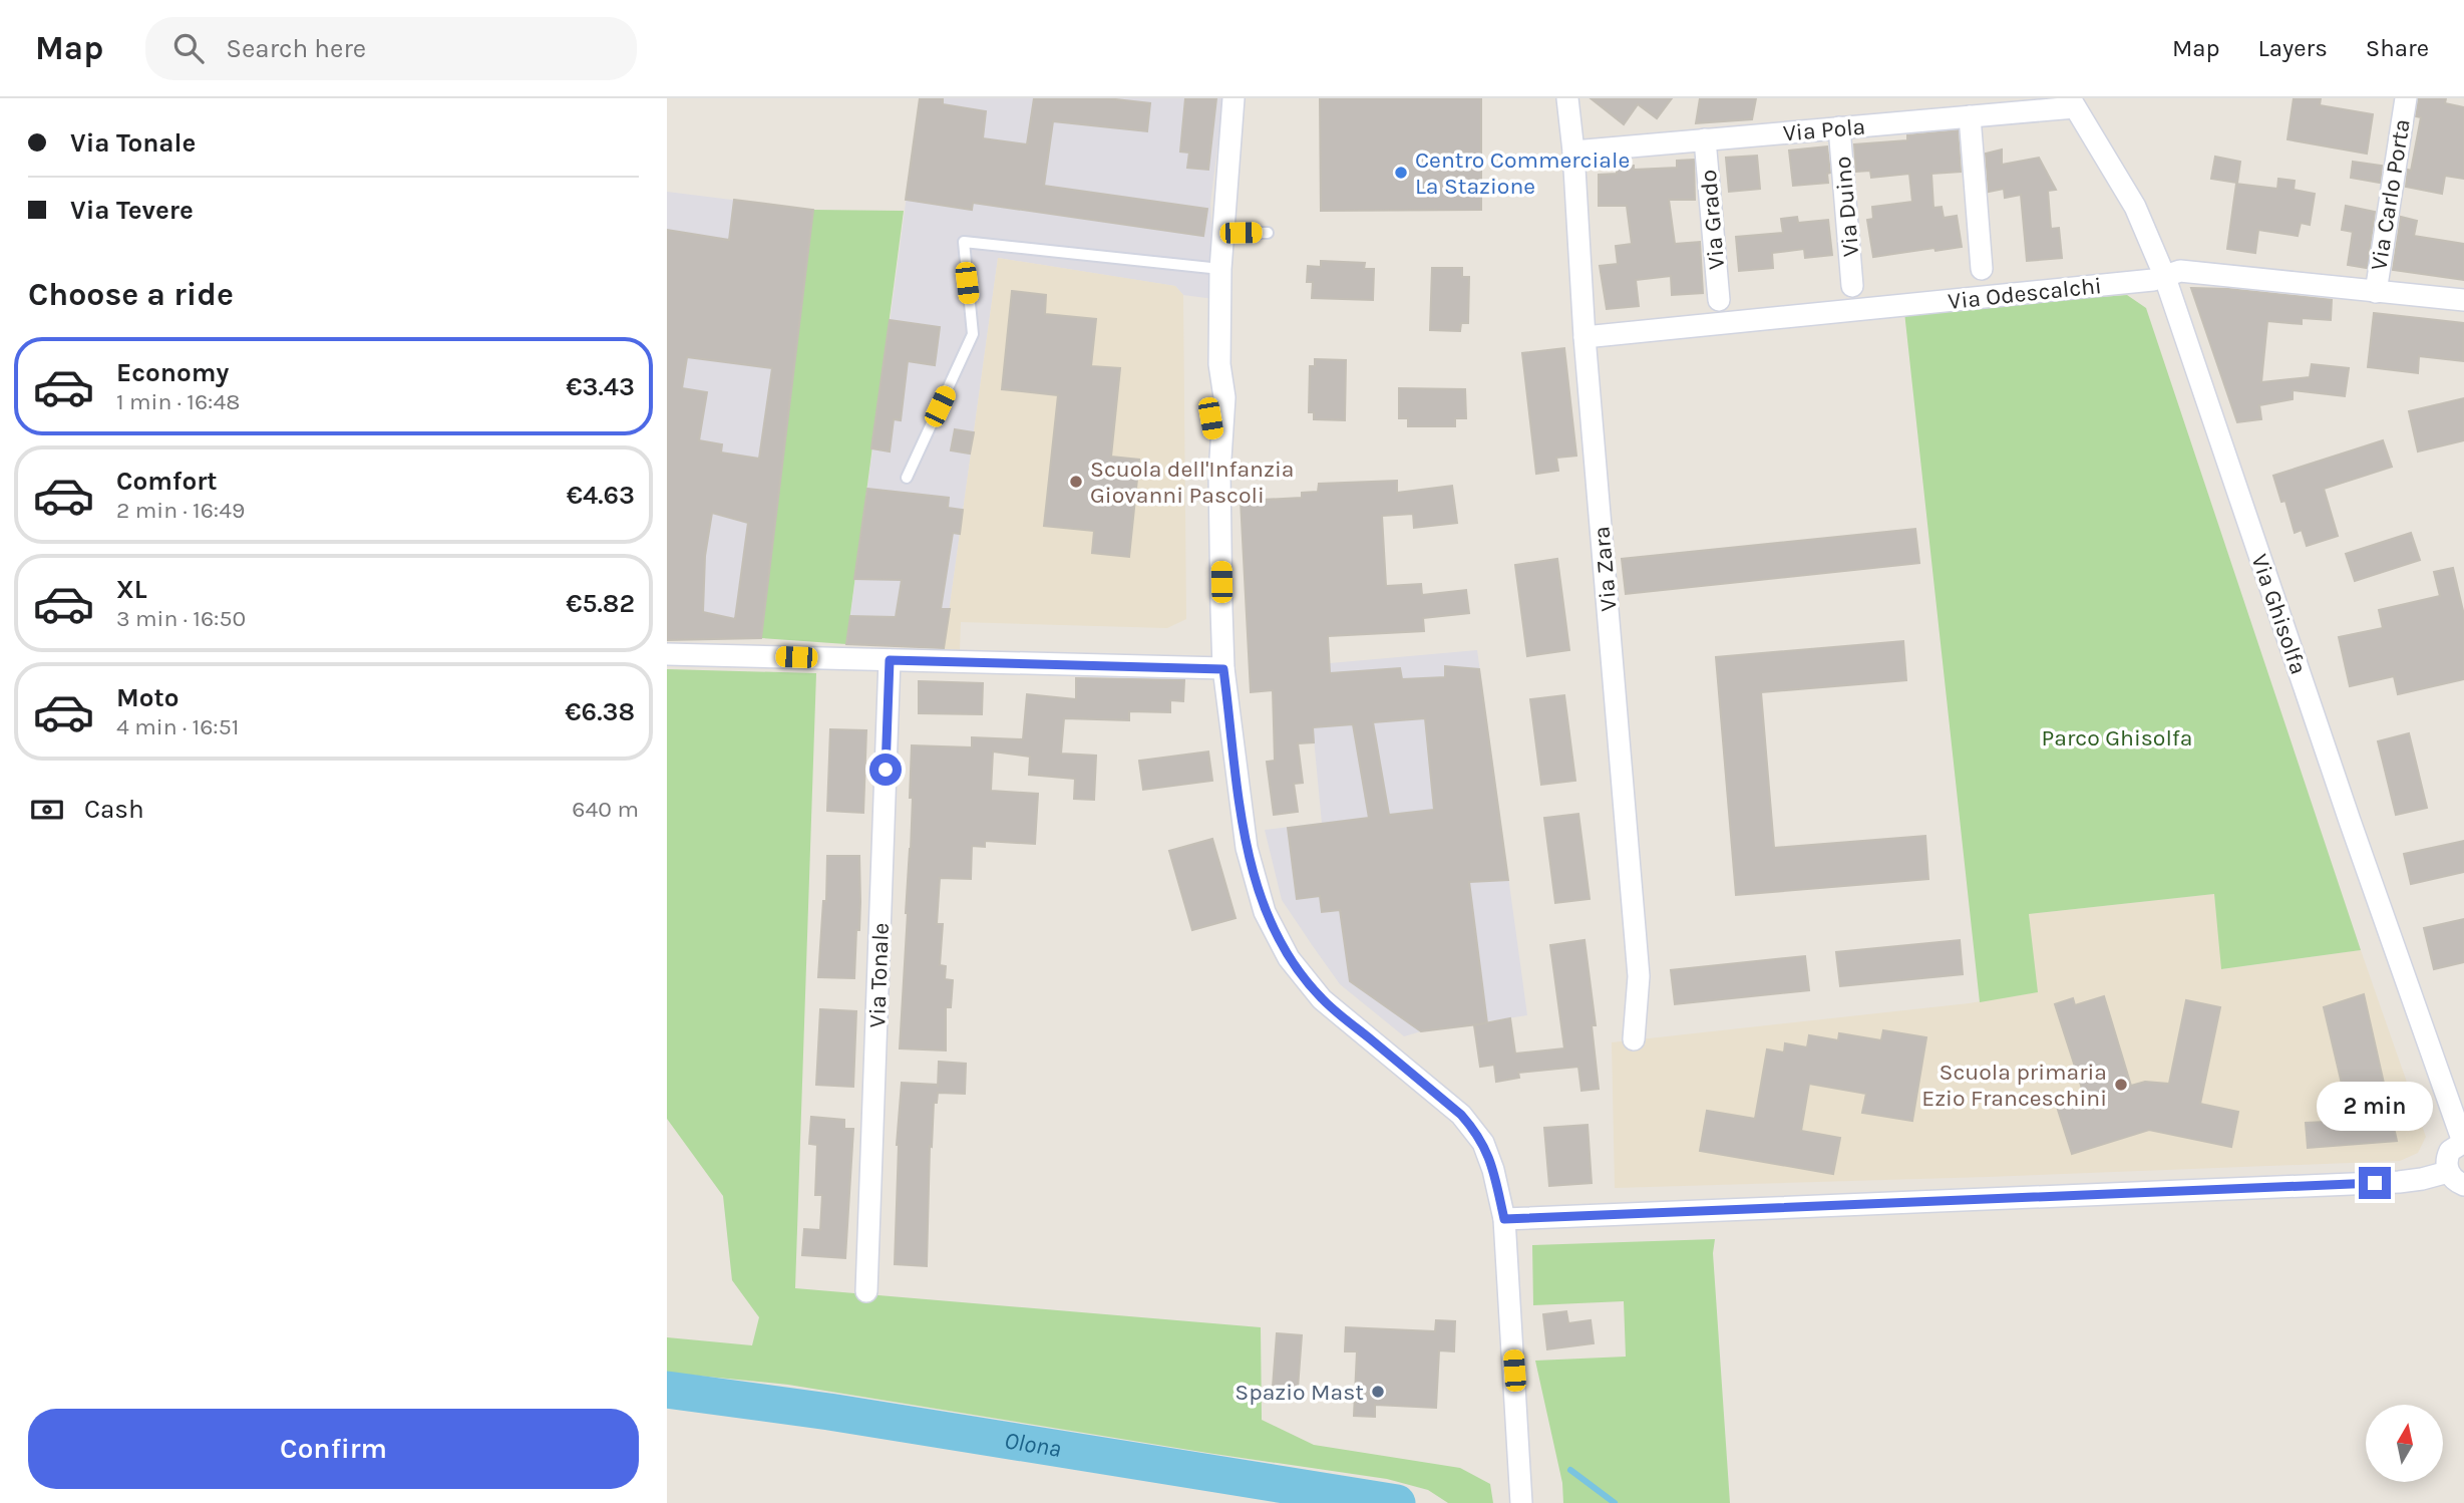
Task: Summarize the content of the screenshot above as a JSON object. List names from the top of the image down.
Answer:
{
  "streets": {
    "street": [
      "Via Pola",
      "Via Carlo Porta",
      "Via Duino",
      "Via Grado",
      "Via Odescalchi",
      "Via Zara",
      "Via Ghisolfa",
      "Via Tonale"
    ]
  },
  "crossings": [
    ["Via Pola", "Via Duino"],
    ["Via Pola", "Via Grado"],
    ["Via Pola", "Via Zara"],
    ["Via Pola", "Via Ghisolfa"],
    ["Via Carlo Porta", "Via Odescalchi"],
    ["Via Odescalchi", "Via Zara"],
    ["Via Odescalchi", "Via Ghisolfa"]
  ],
  "water": ["Olona"],
  "parks": ["Parco Ghisolfa"],
  "places": [
    "Centro Commerciale La Stazione",
    "Scuola dell'Infanzia Giovanni Pascoli",
    "Scuola primaria Ezio Franceschini",
    "Spazio Mast"
  ],
  "north": "top",
  "page": {
    "header": "Map",
    "search": "Search here",
    "nav": ["Map", "Layers", "Share"],
    "banner": ["Via Tonale", "Via Tevere"],
    "heading": "Choose a ride",
    "list": [
      {
        "name": "Economy",
        "note": "1 min · 16:48",
        "value": "€3.43"
      },
      {
        "name": "Comfort",
        "note": "2 min · 16:49",
        "value": "€4.63"
      },
      {
        "name": "XL",
        "note": "3 min · 16:50",
        "value": "€5.82"
      },
      {
        "name": "Moto",
        "note": "4 min · 16:51",
        "value": "€6.38"
      }
    ],
    "pay": ["Cash", "640 m"],
    "bubble": "2 min",
    "buttons": "Confirm"
  }
}
